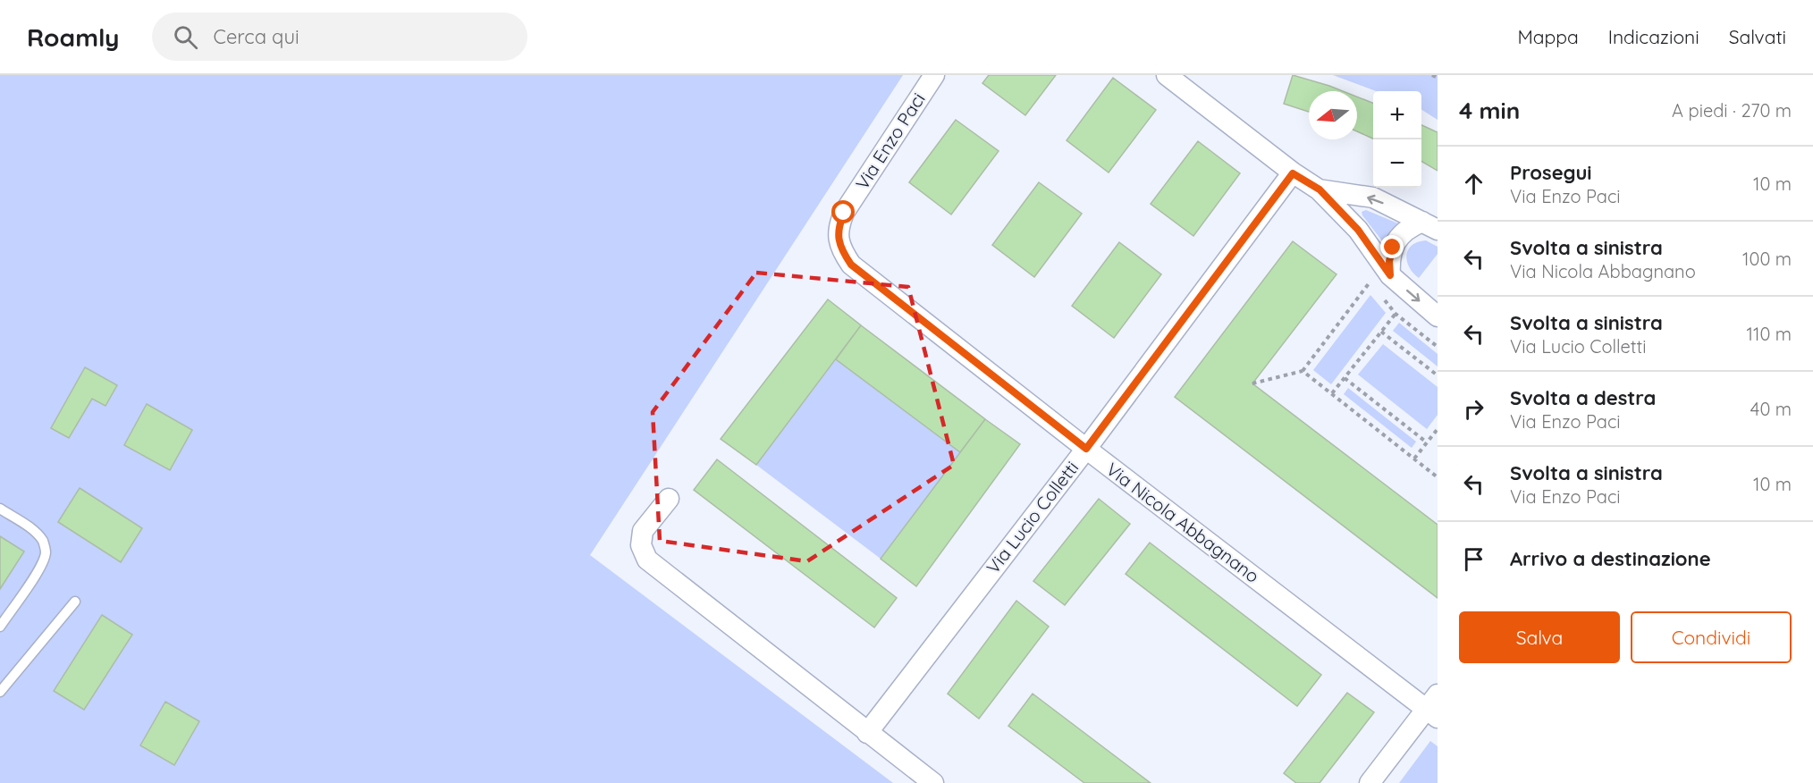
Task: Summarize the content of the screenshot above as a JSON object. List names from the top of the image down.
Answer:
{
  "streets": {
    "street": ["Via Enzo Paci", "Via Lucio Colletti", "Via Nicola Abbagnano"]
  },
  "crossings": [
    ["Via Enzo Paci", "Via Nicola Abbagnano"],
    ["Via Lucio Colletti", "Via Nicola Abbagnano"]
  ],
  "north": "left",
  "page": {
    "header": "Roamly",
    "search": "Cerca qui",
    "nav": ["Mappa", "Indicazioni", "Salvati"],
    "heading": ["4 min", "A piedi · 270 m"],
    "map_buttons": ["+", "−"],
    "list": [
      ["Prosegui", "Via Enzo Paci", "10 m"],
      ["Svolta a sinistra", "Via Nicola Abbagnano", "100 m"],
      ["Svolta a sinistra", "Via Lucio Colletti", "110 m"],
      ["Svolta a destra", "Via Enzo Paci", "40 m"],
      ["Svolta a sinistra", "Via Enzo Paci", "10 m"],
      "Arrivo a destinazione"
    ],
    "buttons": ["Salva", "Condividi"]
  }
}
